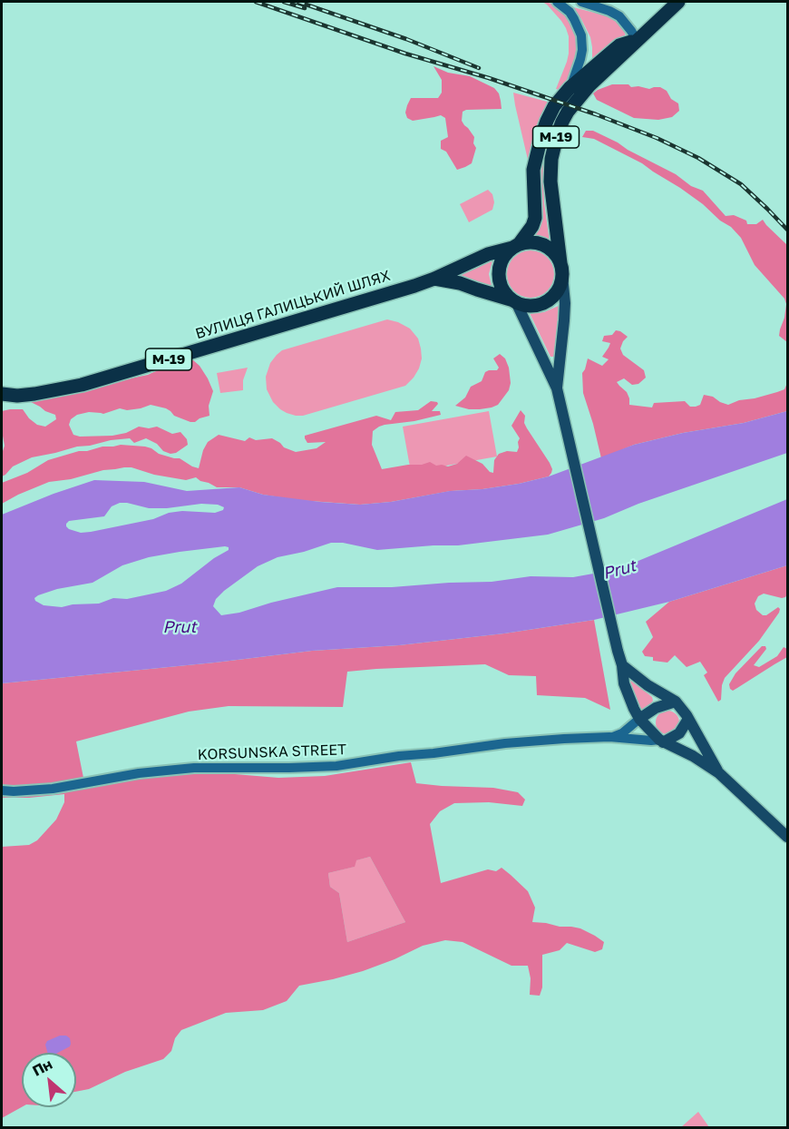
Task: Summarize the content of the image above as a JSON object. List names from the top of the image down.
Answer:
{
  "streets": {
    "highway": ["М-19", "ВУЛИЦЯ ГАЛИЦЬКИЙ ШЛЯХ"],
    "main road": ["KORSUNSKA STREET"]
  },
  "crossings": [
    ["М-19", "ВУЛИЦЯ ГАЛИЦЬКИЙ ШЛЯХ"]
  ],
  "water": ["Prut"],
  "north": "top left"
}
